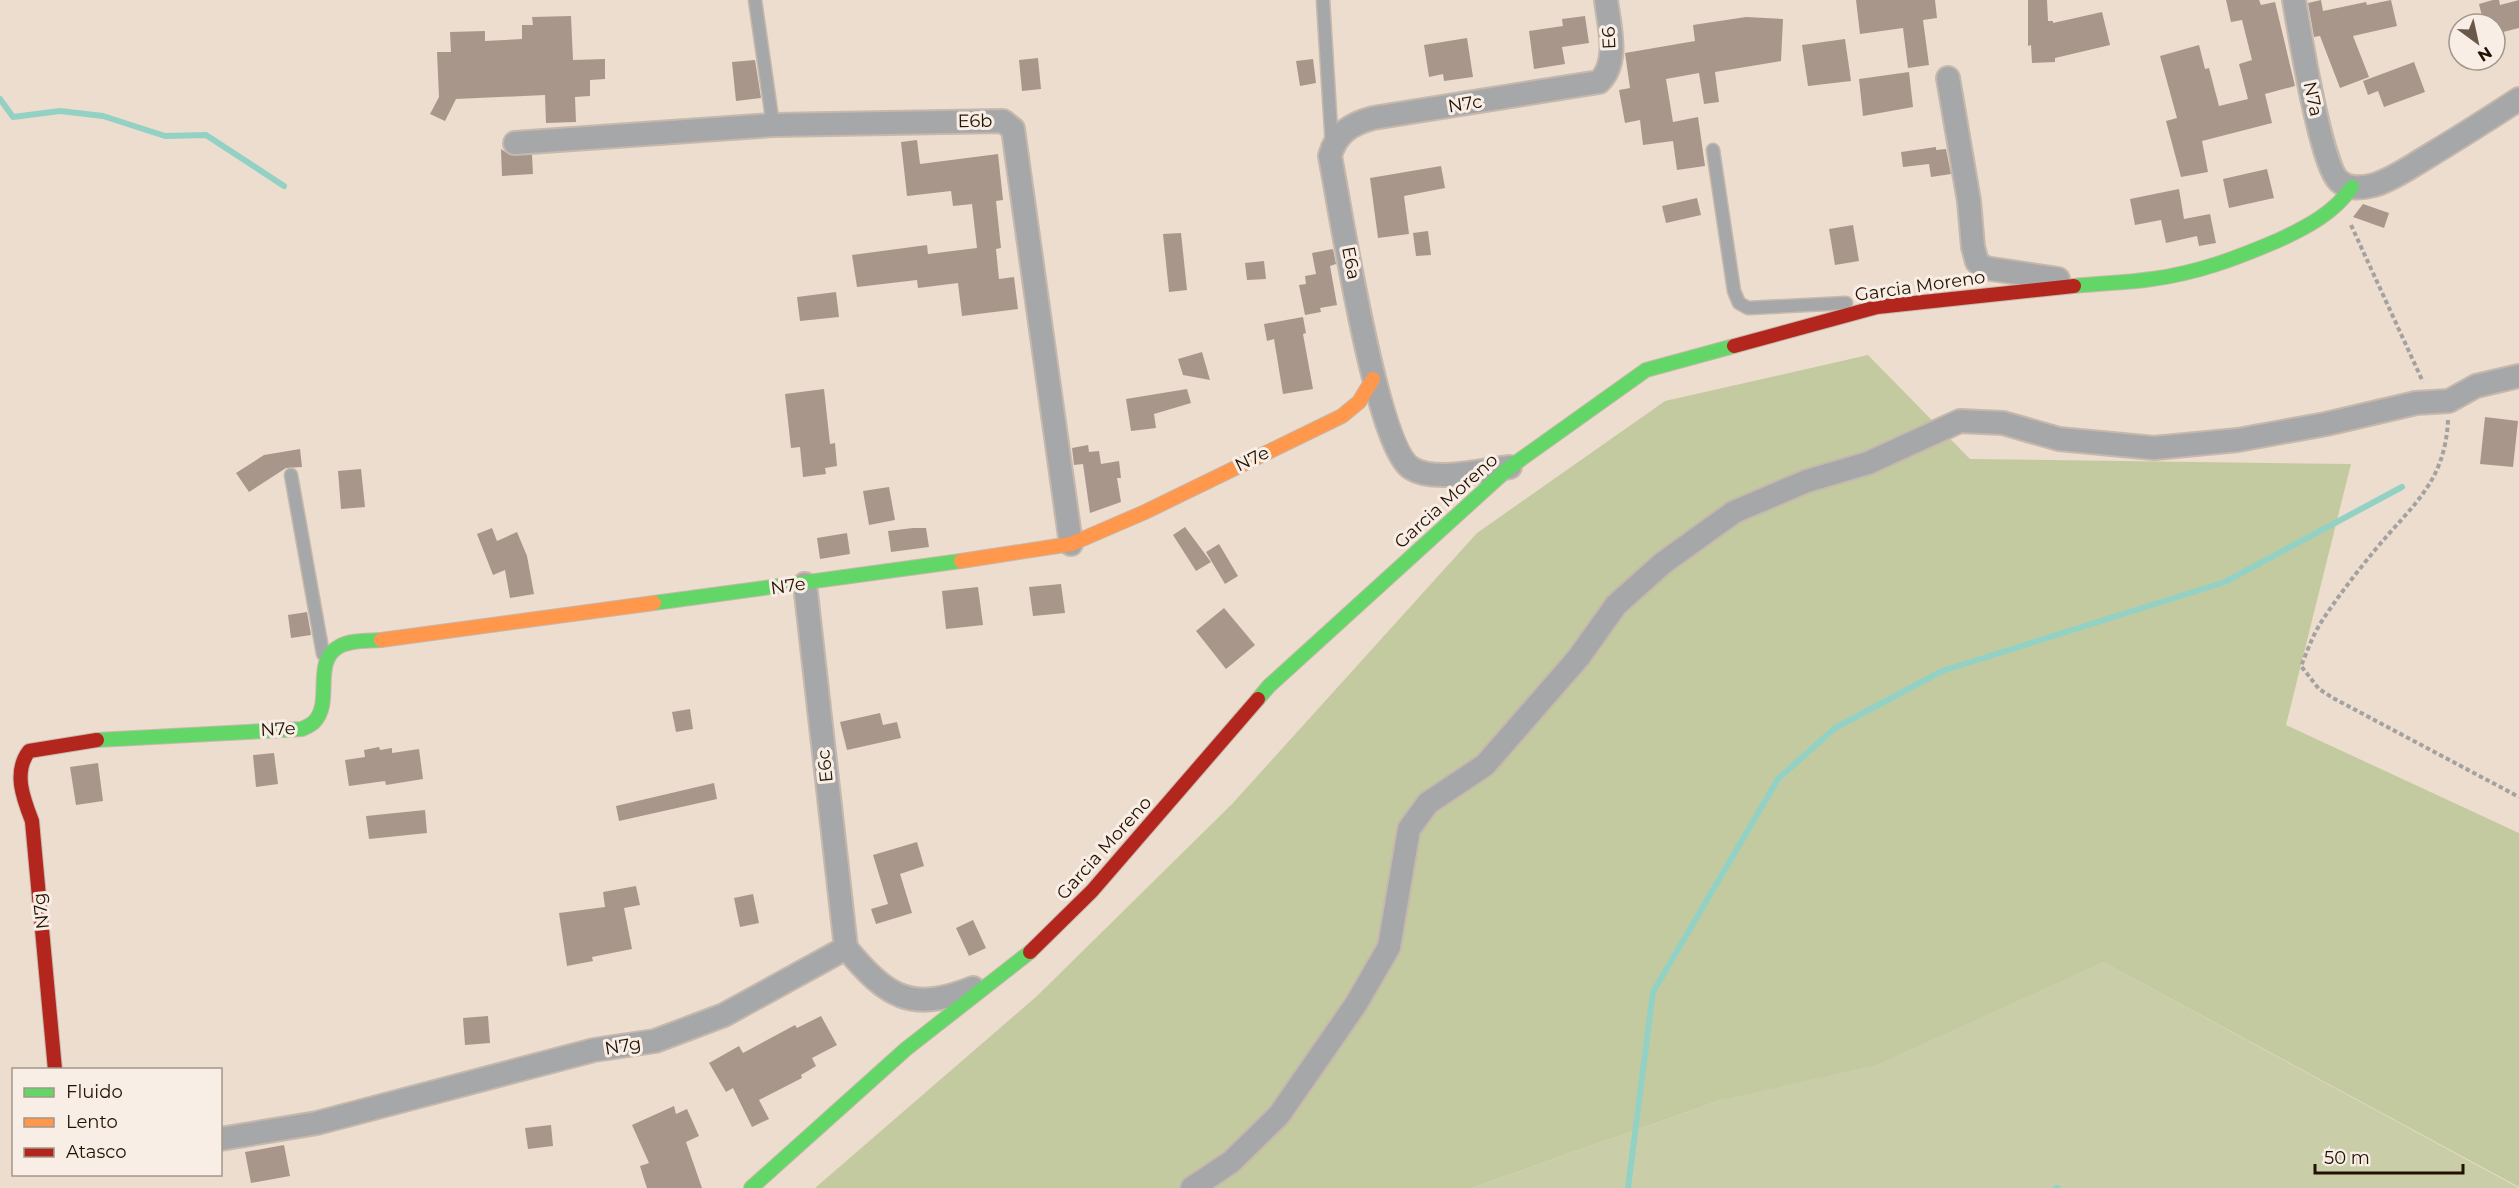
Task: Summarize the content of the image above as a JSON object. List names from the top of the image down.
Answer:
{
  "streets": {
    "street": [
      "E6",
      "N7a",
      "N7c",
      "E6b",
      "E6a",
      "Garcia Moreno",
      "N7e",
      "E6c",
      "N7g"
    ]
  },
  "crossings": [
    ["E6", "N7c"],
    ["N7a", "Garcia Moreno"],
    ["N7c", "E6a"],
    ["E6b", "N7e"],
    ["E6a", "N7e"],
    ["N7e", "E6c"],
    ["N7e", "N7g"],
    ["E6c", "N7g"]
  ],
  "legend": ["Fluido", "Lento", "Atasco"],
  "scale_bar": "50 m",
  "north": "bottom right"
}
